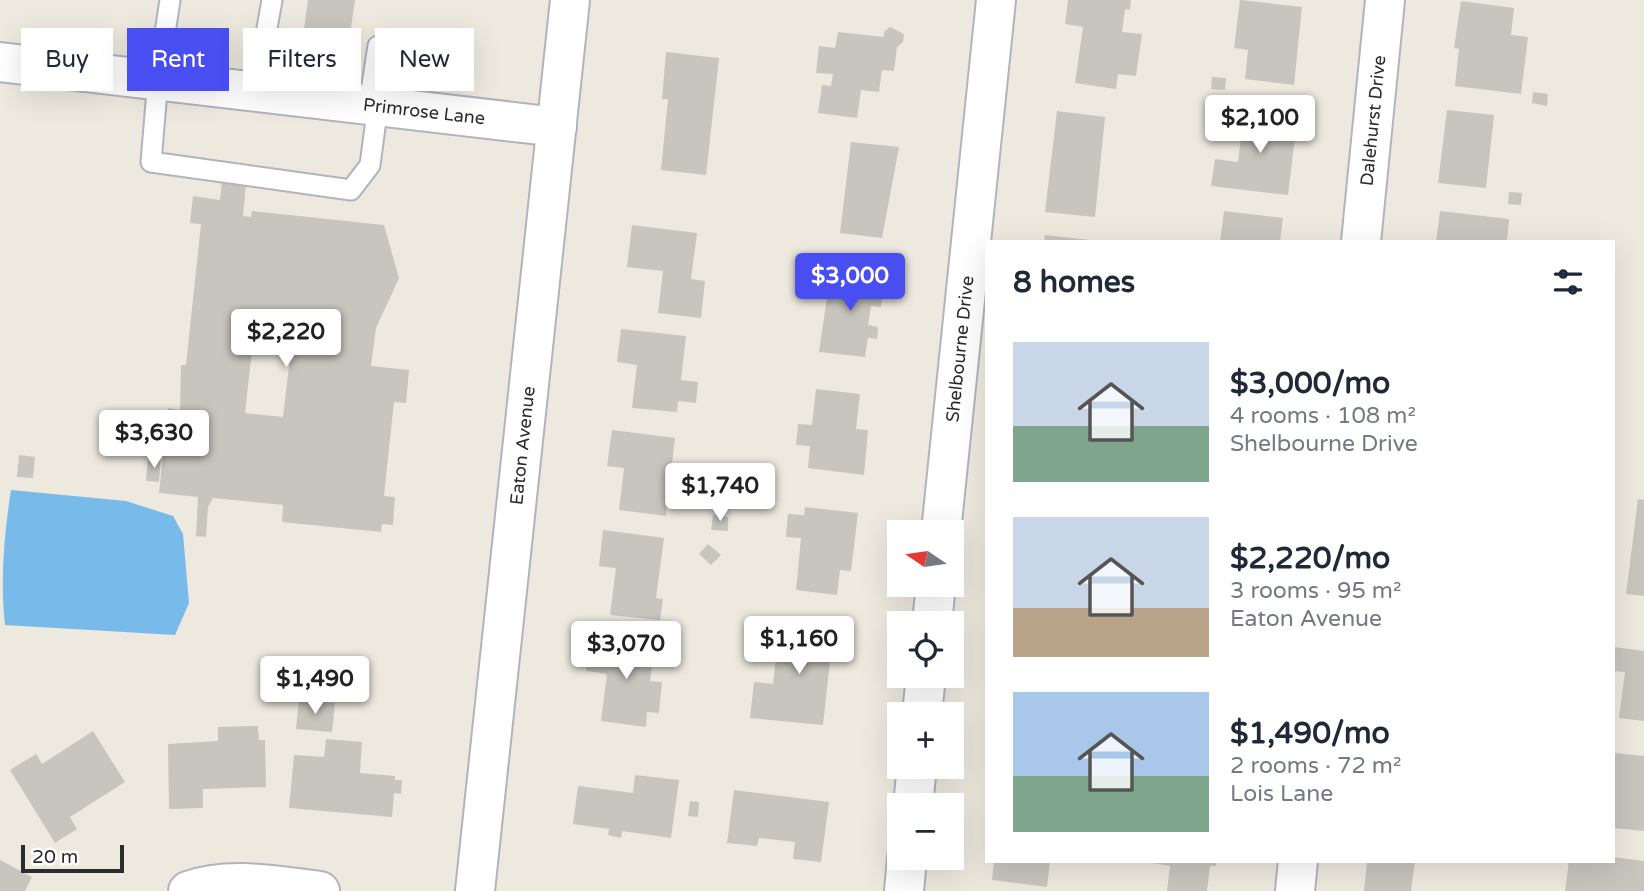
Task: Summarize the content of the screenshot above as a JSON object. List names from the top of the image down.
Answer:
{
  "streets": {
    "street": [
      "Primrose Lane",
      "Dalehurst Drive",
      "Shelbourne Drive",
      "Eaton Avenue"
    ]
  },
  "crossings": [
    ["Primrose Lane", "Eaton Avenue"]
  ],
  "scale_bar": "20 m",
  "north": "left",
  "page": {
    "chip": [
      "Buy",
      "Rent",
      "Filters",
      "New"
    ],
    "price": [
      "$2,100",
      "$3,000",
      "$2,220",
      "$3,630",
      "$1,740",
      "$1,160",
      "$3,070",
      "$1,490"
    ],
    "heading": "8 homes",
    "list": [
      {
        "name": "$3,000/mo",
        "note": "4 rooms · 108 m² · Shelbourne Drive"
      },
      {
        "name": "$2,220/mo",
        "note": "3 rooms · 95 m² · Eaton Avenue"
      },
      {
        "name": "$1,490/mo",
        "note": "2 rooms · 72 m² · Lois Lane"
      }
    ],
    "map_buttons": ["+", "−"],
    "scale": "20 m"
  }
}
